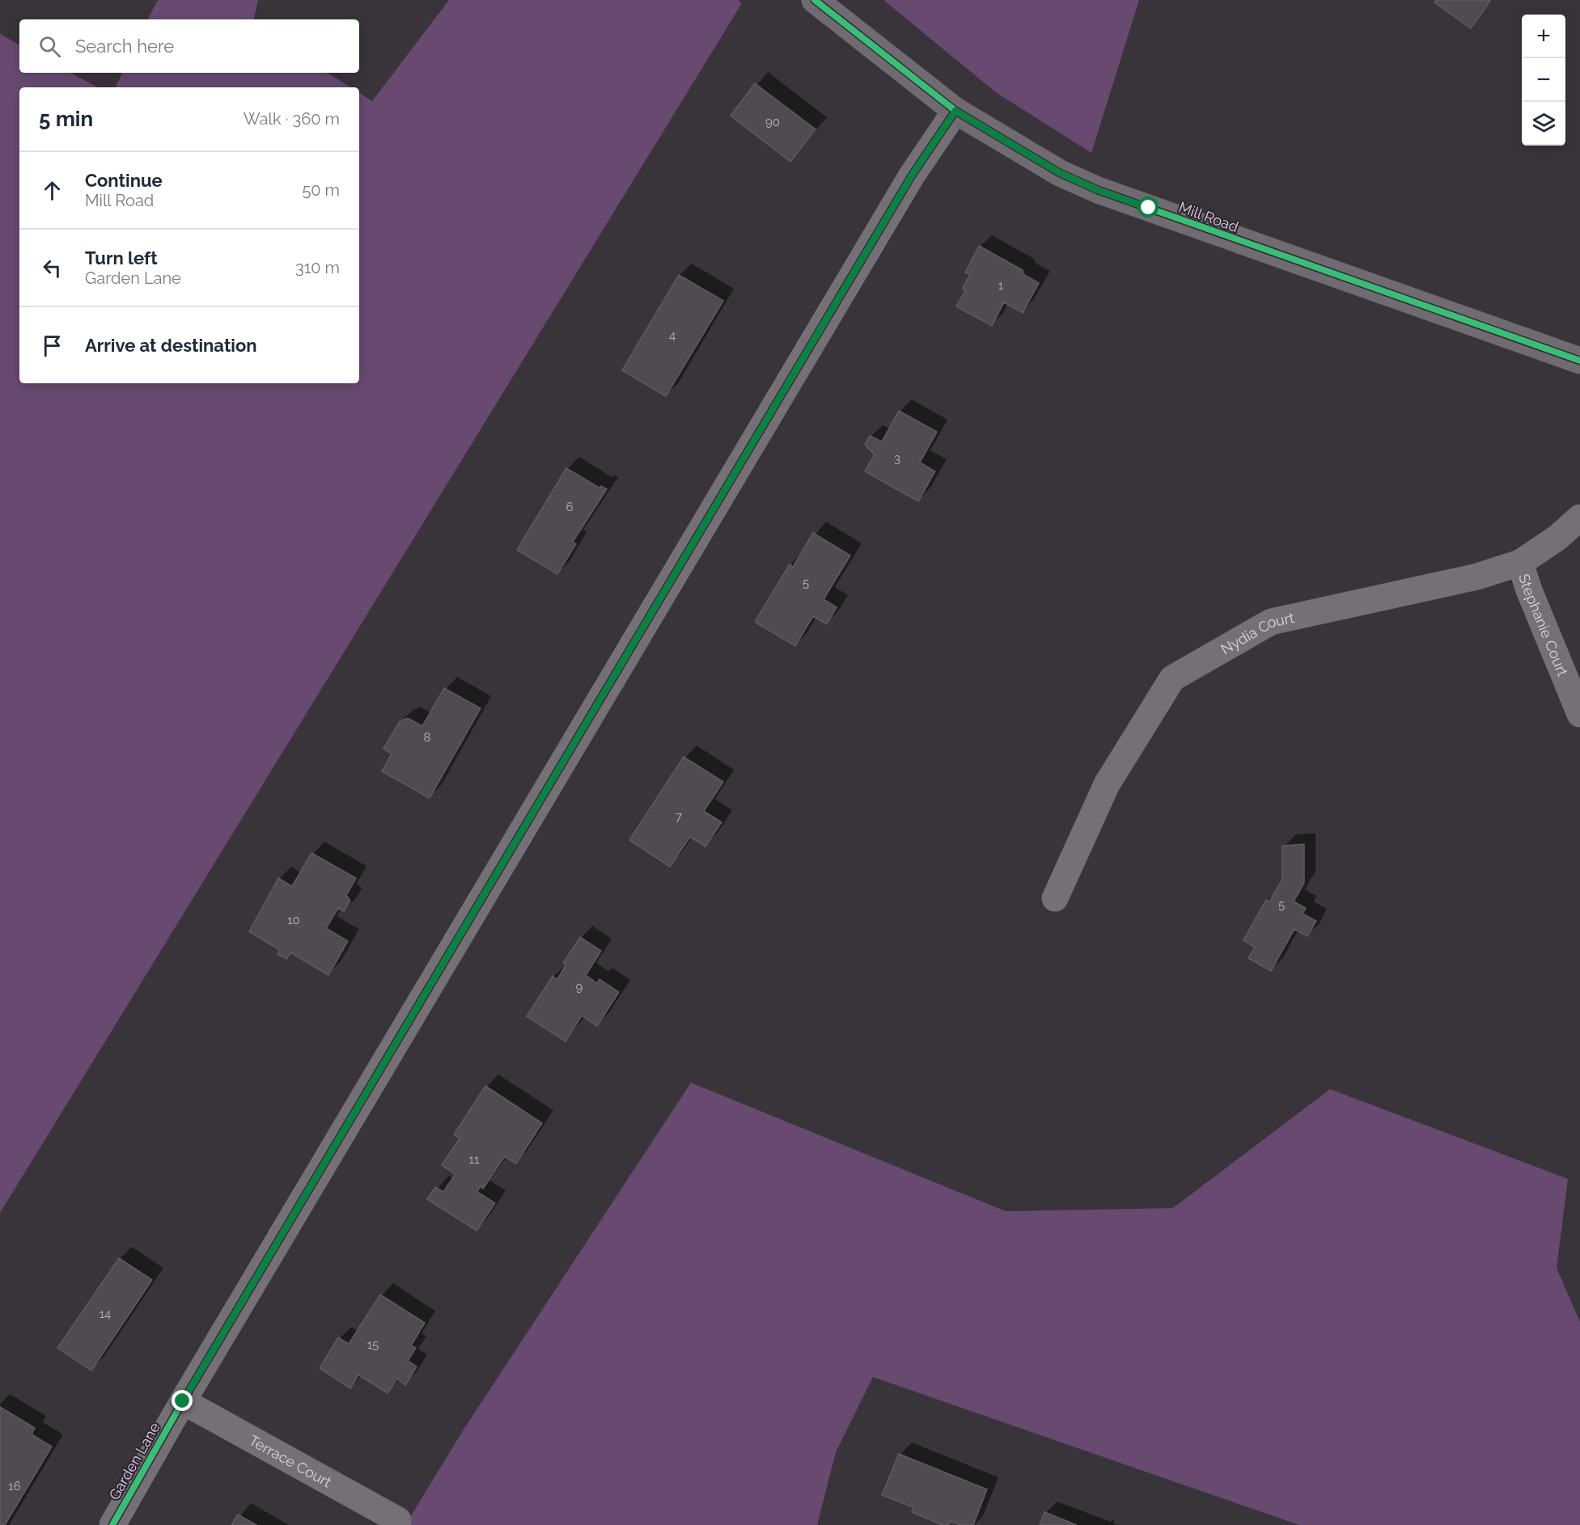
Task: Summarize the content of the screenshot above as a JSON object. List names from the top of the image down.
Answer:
{
  "streets": {
    "main road": ["Mill Road"],
    "street": [
      "Stephanie Court",
      "Nydia Court",
      "Garden Lane",
      "Terrace Court"
    ]
  },
  "crossings": [
    ["Mill Road", "Garden Lane"],
    ["Stephanie Court", "Nydia Court"],
    ["Garden Lane", "Terrace Court"]
  ],
  "house_numbers": [
    "90",
    "1",
    "4",
    "3",
    "6",
    "5",
    "8",
    "7",
    "5",
    "10",
    "9",
    "11",
    "14",
    "15",
    "16"
  ],
  "page": {
    "map_buttons": ["+", "−"],
    "search": "Search here",
    "heading": ["5 min", "Walk · 360 m"],
    "list": [
      ["Continue", "Mill Road", "50 m"],
      ["Turn left", "Garden Lane", "310 m"],
      "Arrive at destination"
    ]
  }
}
